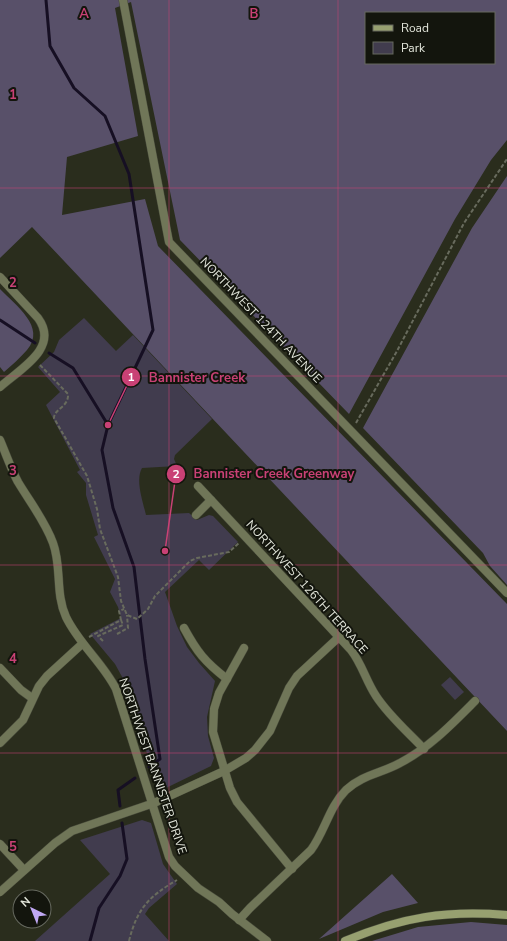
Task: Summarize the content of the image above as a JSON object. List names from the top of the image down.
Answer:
{
  "streets": {
    "street": ["NORTHWEST 124TH AVENUE", "NORTHWEST 126TH TERRACE", "NORTHWEST BANNISTER DRIVE"]
  },
  "places": ["Bannister Creek", "Bannister Creek Greenway"],
  "legend": ["Road", "Park"],
  "north": "top left",
  "grid": {
    "columns": ["A", "B"],
    "rows": [
      "1",
      "2",
      "3",
      "4",
      "5"
    ]
  }
}
